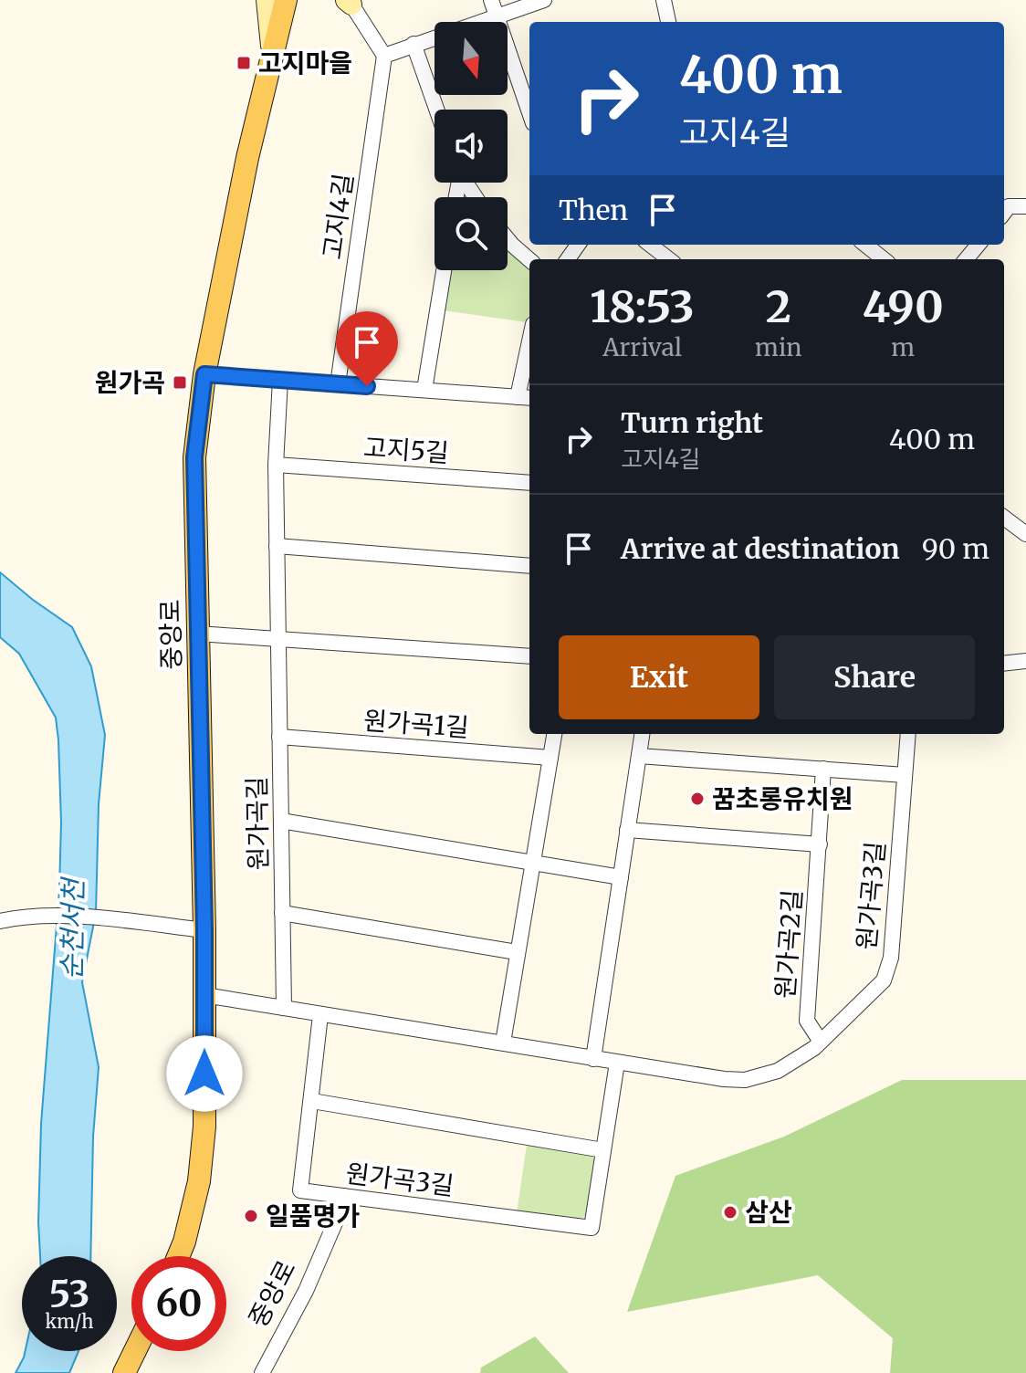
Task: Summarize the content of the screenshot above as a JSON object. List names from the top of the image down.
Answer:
{
  "streets": {
    "main road": ["중앙로"],
    "street": [
      "고지4길",
      "고지5길",
      "원가곡1길",
      "원가곡길",
      "원가곡3길",
      "원가곡2길"
    ]
  },
  "crossings": [
    ["중앙로", "원가곡3길"],
    ["원가곡1길", "원가곡길"],
    ["원가곡길", "원가곡3길"],
    ["원가곡3길", "원가곡2길"]
  ],
  "water": ["순천서천"],
  "places": {
    "transit": ["고지마을", "원가곡"],
    "other": ["꿈초롱유치원", "삼산", "일품명가"]
  },
  "north": "bottom",
  "page": {
    "turn": ["400 m", "고지4길"],
    "then": "Then",
    "eta": [
      "18:53",
      "Arrival",
      "2",
      "min",
      "490",
      "m"
    ],
    "list": [
      {
        "name": "Turn right",
        "note": "고지4길",
        "value": "400 m"
      },
      {
        "name": "Arrive at destination",
        "value": "90 m"
      }
    ],
    "buttons": ["Exit", "Share"],
    "speed": "53 km/h",
    "limit": "60"
  }
}
